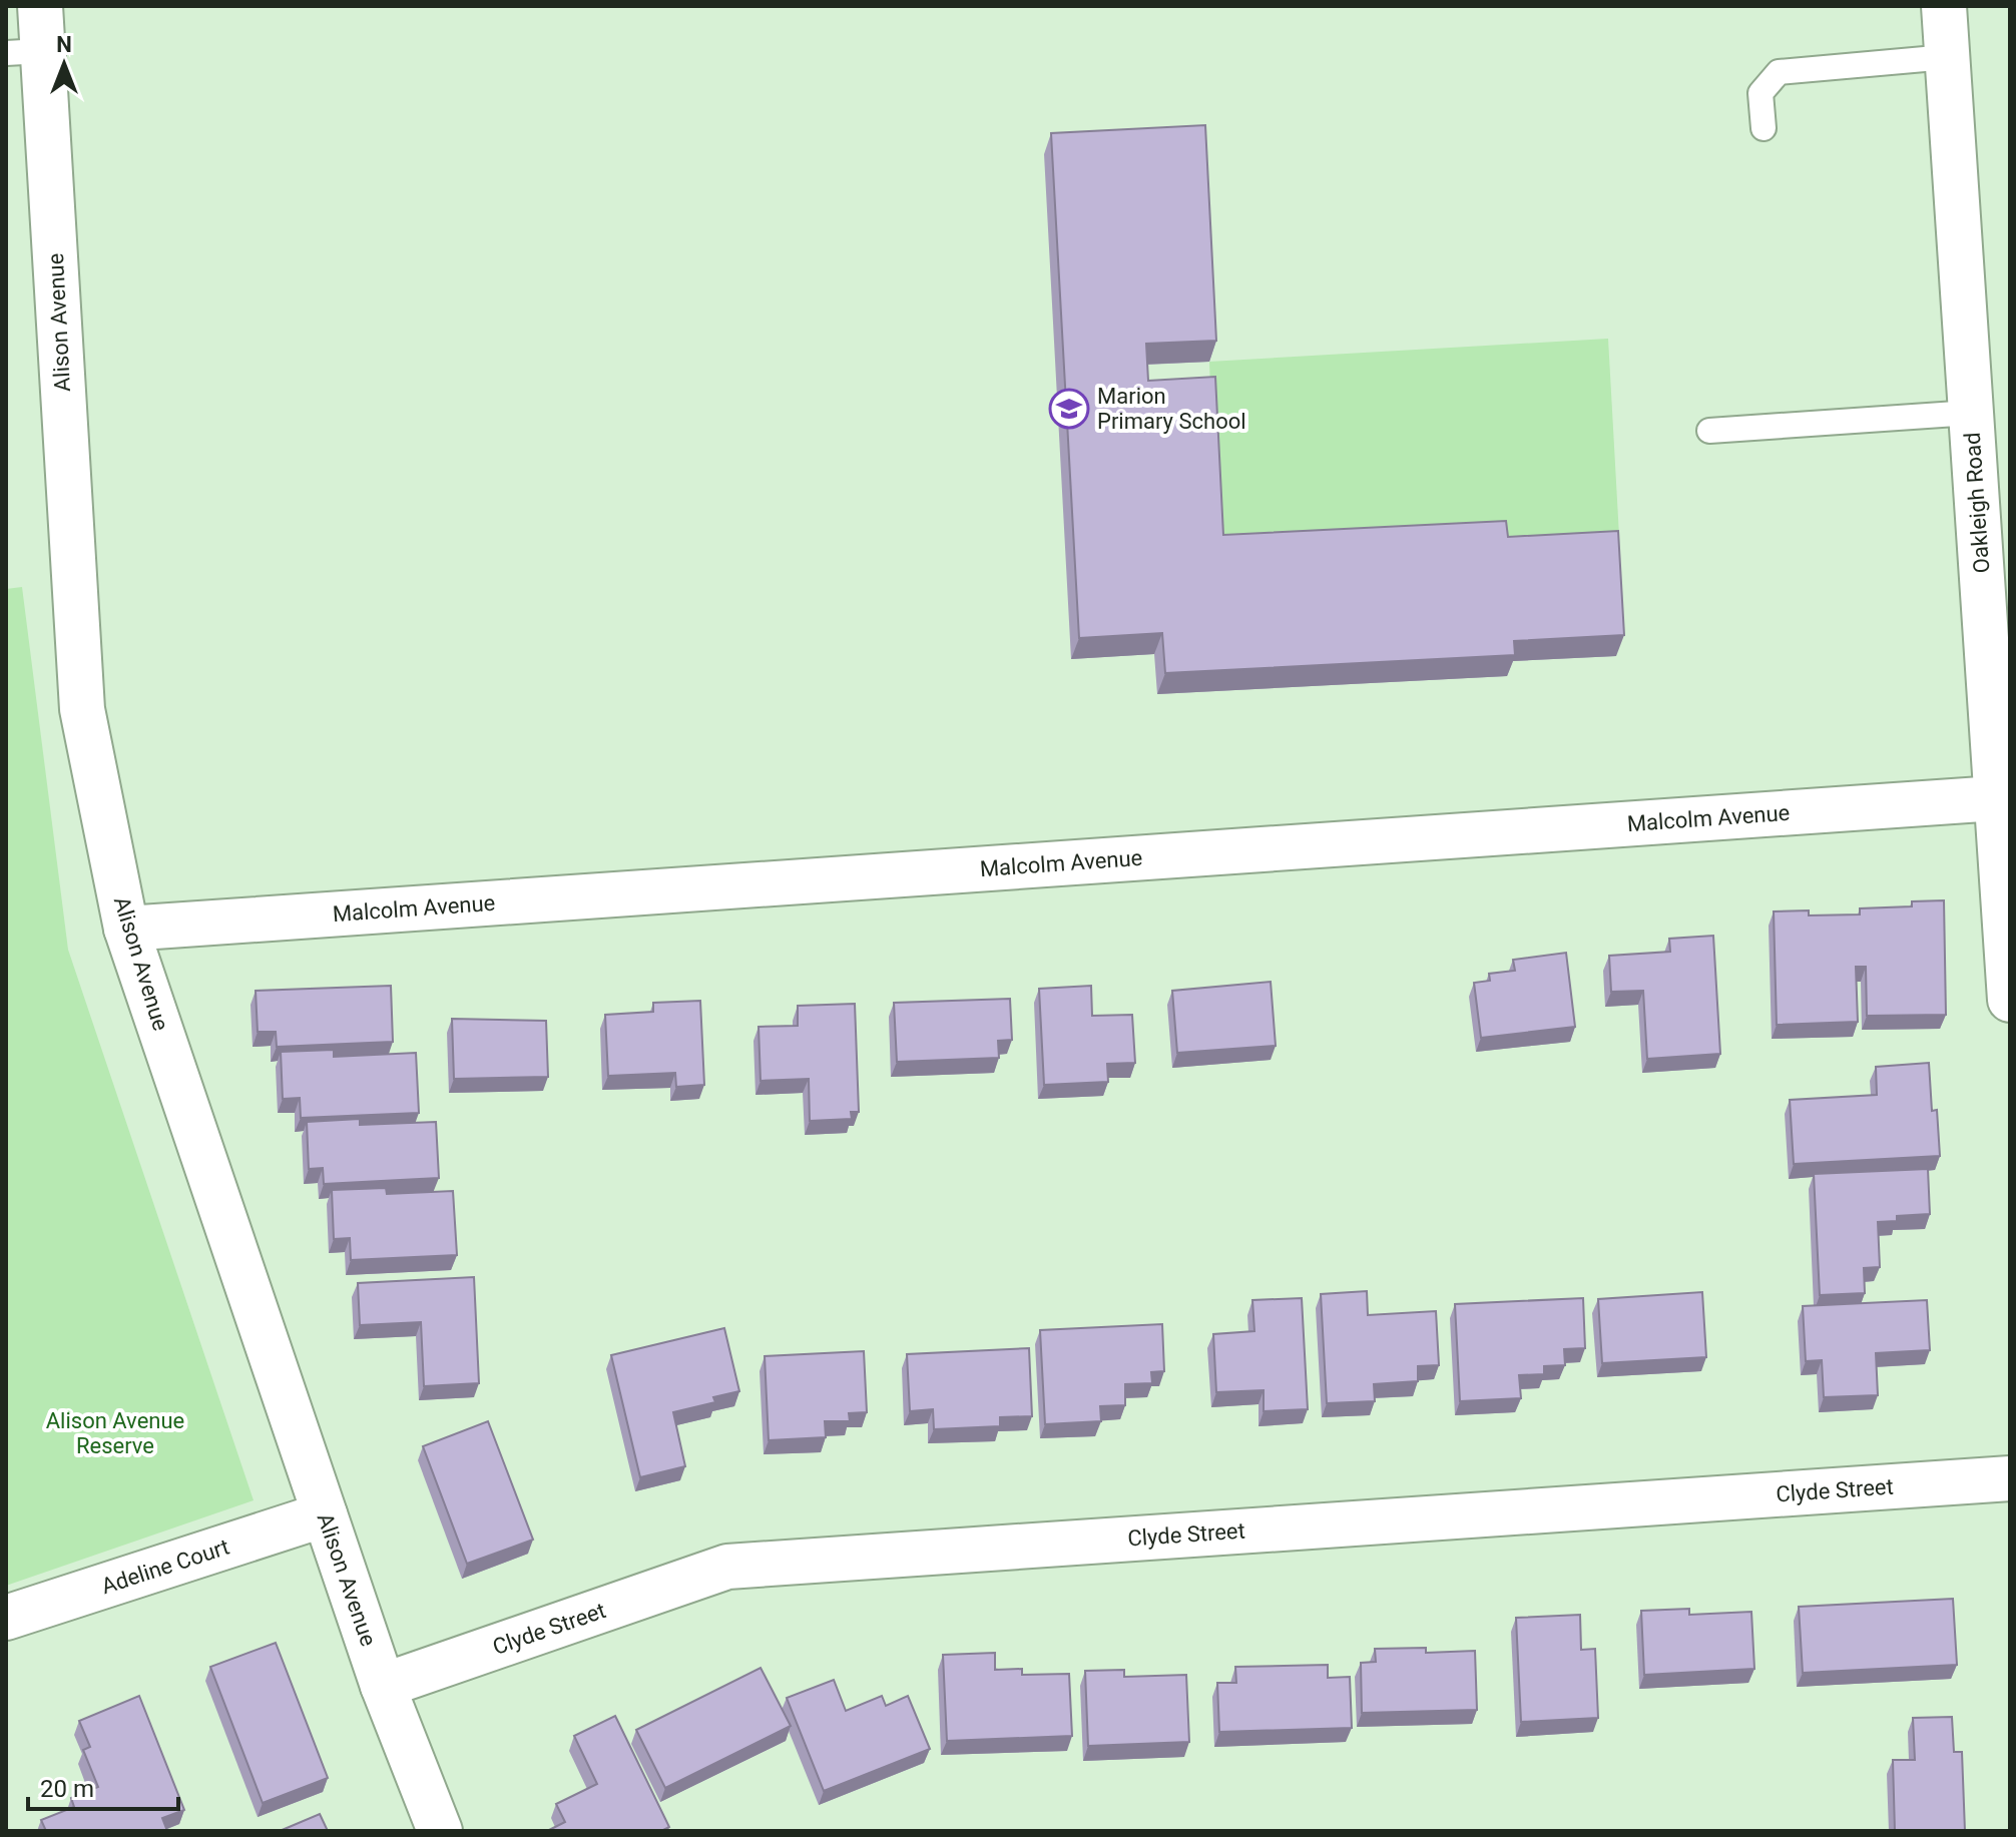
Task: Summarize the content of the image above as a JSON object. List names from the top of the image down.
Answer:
{
  "streets": {
    "street": [
      "Alison Avenue",
      "Oakleigh Road",
      "Malcolm Avenue",
      "Clyde Street",
      "Adeline Court"
    ]
  },
  "crossings": [
    ["Alison Avenue", "Malcolm Avenue"],
    ["Alison Avenue", "Clyde Street"],
    ["Alison Avenue", "Adeline Court"],
    ["Oakleigh Road", "Malcolm Avenue"]
  ],
  "parks": ["Alison Avenue Reserve"],
  "places": {
    "school or university": ["Marion Primary School"]
  },
  "scale_bar": "20 m",
  "north": "top"
}
